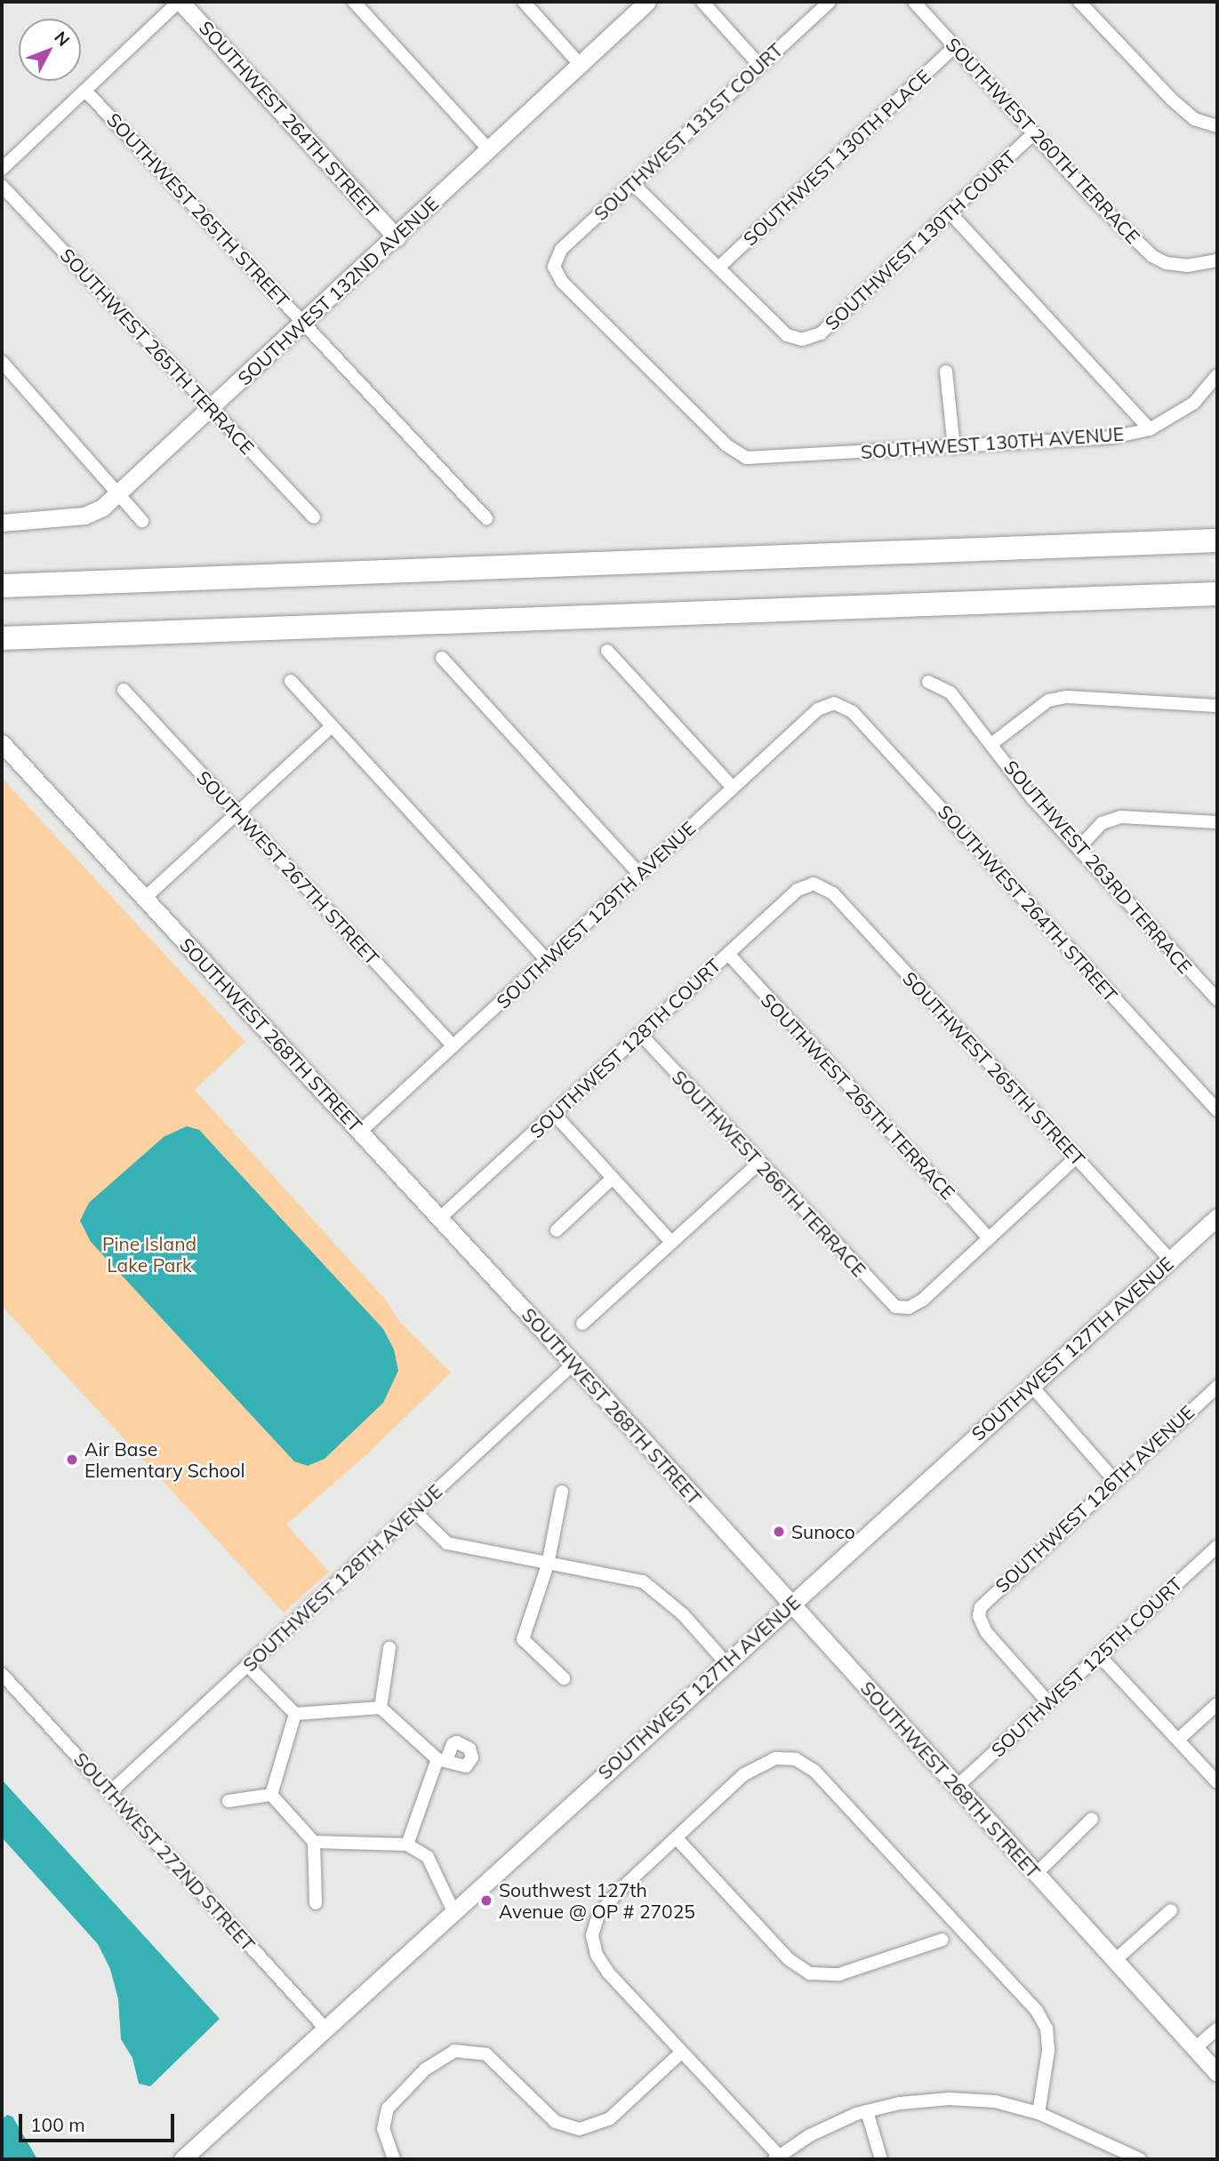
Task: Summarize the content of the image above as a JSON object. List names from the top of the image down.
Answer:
{
  "streets": {
    "main road": [
      "SOUTHWEST 264TH STREET",
      "SOUTHWEST 132ND AVENUE",
      "SOUTHWEST 268TH STREET",
      "SOUTHWEST 127TH AVENUE"
    ],
    "street": [
      "SOUTHWEST 131ST COURT",
      "SOUTHWEST 260TH TERRACE",
      "SOUTHWEST 130TH PLACE",
      "SOUTHWEST 265TH STREET",
      "SOUTHWEST 130TH COURT",
      "SOUTHWEST 265TH TERRACE",
      "SOUTHWEST 130TH AVENUE",
      "SOUTHWEST 263RD TERRACE",
      "SOUTHWEST 267TH STREET",
      "SOUTHWEST 129TH AVENUE",
      "SOUTHWEST 128TH COURT",
      "SOUTHWEST 266TH TERRACE",
      "SOUTHWEST 126TH AVENUE",
      "SOUTHWEST 128TH AVENUE",
      "SOUTHWEST 125TH COURT",
      "SOUTHWEST 272ND STREET"
    ]
  },
  "crossings": [
    ["SOUTHWEST 264TH STREET", "SOUTHWEST 132ND AVENUE"],
    ["SOUTHWEST 264TH STREET", "SOUTHWEST 129TH AVENUE"],
    ["SOUTHWEST 131ST COURT", "SOUTHWEST 130TH AVENUE"],
    ["SOUTHWEST 260TH TERRACE", "SOUTHWEST 130TH PLACE"],
    ["SOUTHWEST 260TH TERRACE", "SOUTHWEST 130TH COURT"],
    ["SOUTHWEST 130TH PLACE", "SOUTHWEST 130TH COURT"],
    ["SOUTHWEST 265TH STREET", "SOUTHWEST 132ND AVENUE"],
    ["SOUTHWEST 265TH STREET", "SOUTHWEST 128TH COURT"],
    ["SOUTHWEST 265TH STREET", "SOUTHWEST 127TH AVENUE"],
    ["SOUTHWEST 132ND AVENUE", "SOUTHWEST 265TH TERRACE"],
    ["SOUTHWEST 265TH TERRACE", "SOUTHWEST 128TH COURT"],
    ["SOUTHWEST 265TH TERRACE", "SOUTHWEST 266TH TERRACE"],
    ["SOUTHWEST 267TH STREET", "SOUTHWEST 129TH AVENUE"],
    ["SOUTHWEST 129TH AVENUE", "SOUTHWEST 268TH STREET"],
    ["SOUTHWEST 268TH STREET", "SOUTHWEST 128TH COURT"],
    ["SOUTHWEST 268TH STREET", "SOUTHWEST 127TH AVENUE"],
    ["SOUTHWEST 268TH STREET", "SOUTHWEST 128TH AVENUE"],
    ["SOUTHWEST 268TH STREET", "SOUTHWEST 125TH COURT"],
    ["SOUTHWEST 128TH COURT", "SOUTHWEST 266TH TERRACE"],
    ["SOUTHWEST 127TH AVENUE", "SOUTHWEST 272ND STREET"],
    ["SOUTHWEST 126TH AVENUE", "SOUTHWEST 125TH COURT"],
    ["SOUTHWEST 128TH AVENUE", "SOUTHWEST 272ND STREET"]
  ],
  "parks": ["Pine Island Lake Park"],
  "places": ["Air Base Elementary School", "Sunoco", "Southwest 127th Avenue @ OP # 27025"],
  "scale_bar": "100 m",
  "north": "top right"
}
